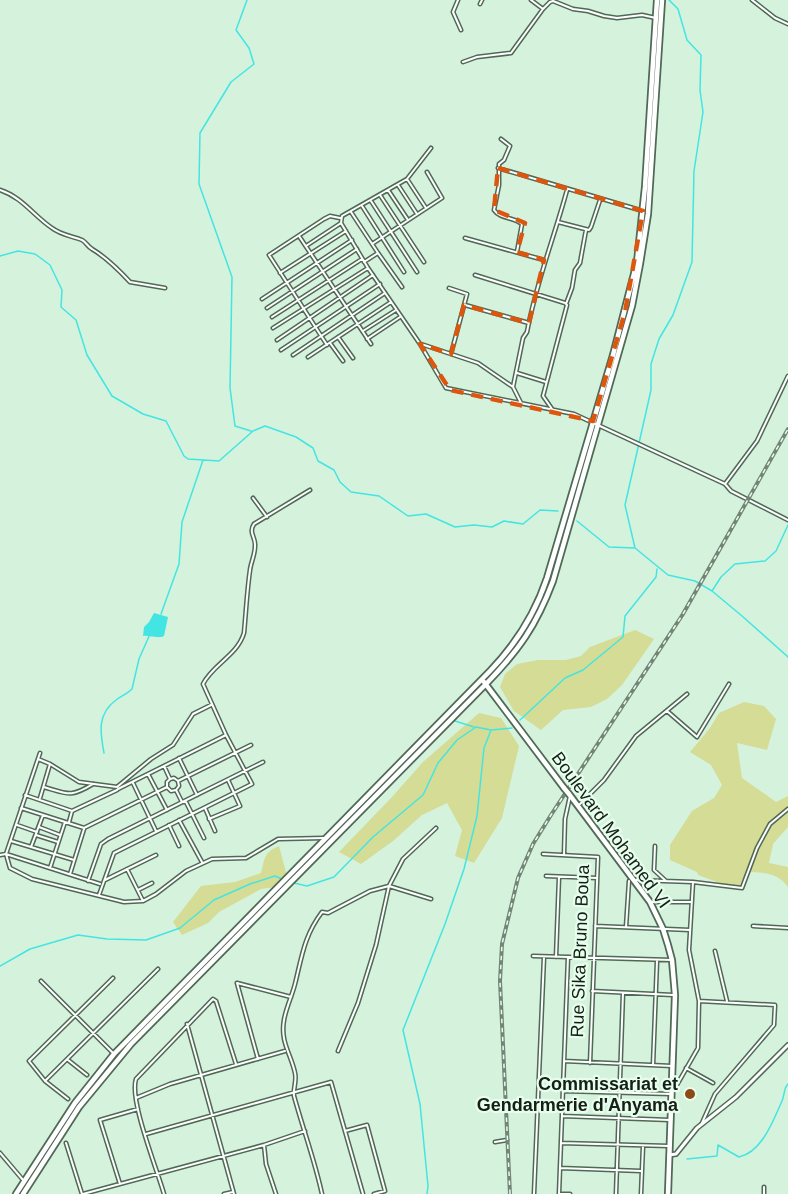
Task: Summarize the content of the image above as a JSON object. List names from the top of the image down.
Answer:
{
  "streets": {
    "main road": ["Boulevard Mohamed VI"],
    "street": ["Rue Sika Bruno Boua"]
  },
  "places": ["Commissariat et Gendarmerie d'Anyama"]
}
